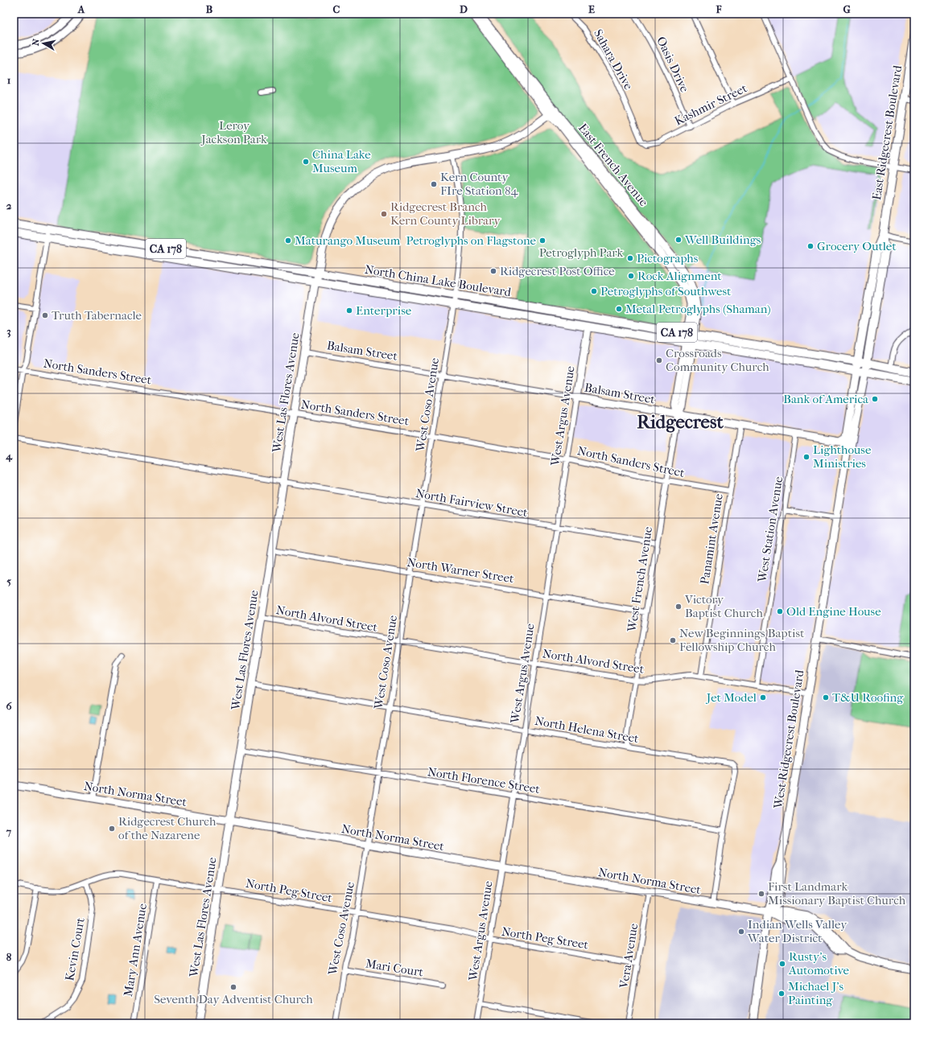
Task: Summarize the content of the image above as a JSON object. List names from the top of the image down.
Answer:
{
  "streets": {
    "main road": [
      "East Ridgecrest Boulevard",
      "East French Avenue",
      "CA 178",
      "North China Lake Boulevard",
      "Balsam Street",
      "West Las Flores Avenue",
      "West Argus Avenue",
      "West French Avenue",
      "West Ridgecrest Boulevard",
      "North Norma Street"
    ],
    "street": [
      "Sahara Drive",
      "Oasis Drive",
      "Kashmir Street",
      "North Sanders Street",
      "West Coso Avenue",
      "North Fairview Street",
      "West Station Avenue",
      "Panamint Avenue",
      "North Warner Street",
      "North Alvord Street",
      "North Helena Street",
      "North Florence Street",
      "North Peg Street",
      "Kevin Court",
      "Mary Ann Avenue",
      "Vera Avenue",
      "Mari Court"
    ]
  },
  "crossings": [
    ["Sahara Drive", "Kashmir Street"],
    ["Oasis Drive", "Kashmir Street"],
    ["East Ridgecrest Boulevard", "North China Lake Boulevard"],
    ["East Ridgecrest Boulevard", "West Ridgecrest Boulevard"],
    ["East French Avenue", "North China Lake Boulevard"],
    ["East French Avenue", "West Las Flores Avenue"],
    ["East French Avenue", "West French Avenue"],
    ["North China Lake Boulevard", "West Las Flores Avenue"],
    ["North China Lake Boulevard", "West Coso Avenue"],
    ["North China Lake Boulevard", "West Argus Avenue"],
    ["North China Lake Boulevard", "West French Avenue"],
    ["North China Lake Boulevard", "West Ridgecrest Boulevard"],
    ["Balsam Street", "West Las Flores Avenue"],
    ["Balsam Street", "West Coso Avenue"],
    ["Balsam Street", "West Argus Avenue"],
    ["Balsam Street", "West Station Avenue"],
    ["Balsam Street", "Panamint Avenue"],
    ["Balsam Street", "West French Avenue"],
    ["Balsam Street", "West Ridgecrest Boulevard"],
    ["North Sanders Street", "West Las Flores Avenue"],
    ["North Sanders Street", "West Coso Avenue"],
    ["North Sanders Street", "West Argus Avenue"],
    ["North Sanders Street", "Panamint Avenue"],
    ["North Sanders Street", "West French Avenue"],
    ["West Las Flores Avenue", "West Coso Avenue"],
    ["West Las Flores Avenue", "North Fairview Street"],
    ["West Las Flores Avenue", "North Warner Street"],
    ["West Las Flores Avenue", "North Alvord Street"],
    ["West Las Flores Avenue", "North Helena Street"],
    ["West Las Flores Avenue", "North Florence Street"],
    ["West Las Flores Avenue", "North Norma Street"],
    ["West Las Flores Avenue", "North Peg Street"],
    ["West Coso Avenue", "North Fairview Street"],
    ["West Coso Avenue", "North Warner Street"],
    ["West Coso Avenue", "North Alvord Street"],
    ["West Coso Avenue", "North Helena Street"],
    ["West Coso Avenue", "North Florence Street"],
    ["West Coso Avenue", "North Norma Street"],
    ["West Coso Avenue", "North Peg Street"],
    ["West Coso Avenue", "Mari Court"],
    ["West Argus Avenue", "North Fairview Street"],
    ["West Argus Avenue", "North Warner Street"],
    ["West Argus Avenue", "North Alvord Street"],
    ["West Argus Avenue", "North Helena Street"],
    ["West Argus Avenue", "North Florence Street"],
    ["West Argus Avenue", "North Norma Street"],
    ["West Argus Avenue", "North Peg Street"],
    ["North Fairview Street", "West French Avenue"],
    ["West Station Avenue", "North Alvord Street"],
    ["Panamint Avenue", "North Alvord Street"],
    ["North Warner Street", "West French Avenue"],
    ["West French Avenue", "North Alvord Street"],
    ["West French Avenue", "North Helena Street"],
    ["North Alvord Street", "West Ridgecrest Boulevard"],
    ["North Helena Street", "North Florence Street"],
    ["West Ridgecrest Boulevard", "North Norma Street"],
    ["North Norma Street", "Vera Avenue"],
    ["North Peg Street", "Kevin Court"],
    ["North Peg Street", "Mary Ann Avenue"],
    ["North Peg Street", "Vera Avenue"]
  ],
  "districts": ["Ridgecrest"],
  "parks": ["Leroy Jackson Park", "Petroglyph Park"],
  "places": [
    "China Lake Museum",
    "Kern County FIre Station 84",
    "Ridgecrest Branch Kern County Library",
    "Well Buildings",
    "Maturango Museum",
    "Petroglyphs on Flagstone",
    "Grocery Outlet",
    "Pictographs",
    "Ridgecrest Post Office",
    "Rock Alignment",
    "Petroglyphs of Southwest",
    "Metal Petroglyphs (Shaman)",
    "Enterprise",
    "Truth Tabernacle",
    "Crossroads Community Church",
    "Bank of America",
    "Lighthouse Ministries",
    "Victory Baptist Church",
    "Old Engine House",
    "New Beginnings Baptist Fellowship Church",
    "Jet Model",
    "T&U Roofing",
    "Ridgecrest Church of the Nazarene",
    "First Landmark Missionary Baptist Church",
    "Indian Wells Valley Water District",
    "Rusty's Automotive",
    "Seventh Day Adventist Church",
    "Michael J's Painting"
  ],
  "north": "left",
  "grid": {
    "columns": [
      "A",
      "B",
      "C",
      "D",
      "E",
      "F",
      "G"
    ],
    "rows": [
      "1",
      "2",
      "3",
      "4",
      "5",
      "6",
      "7",
      "8"
    ]
  }
}
